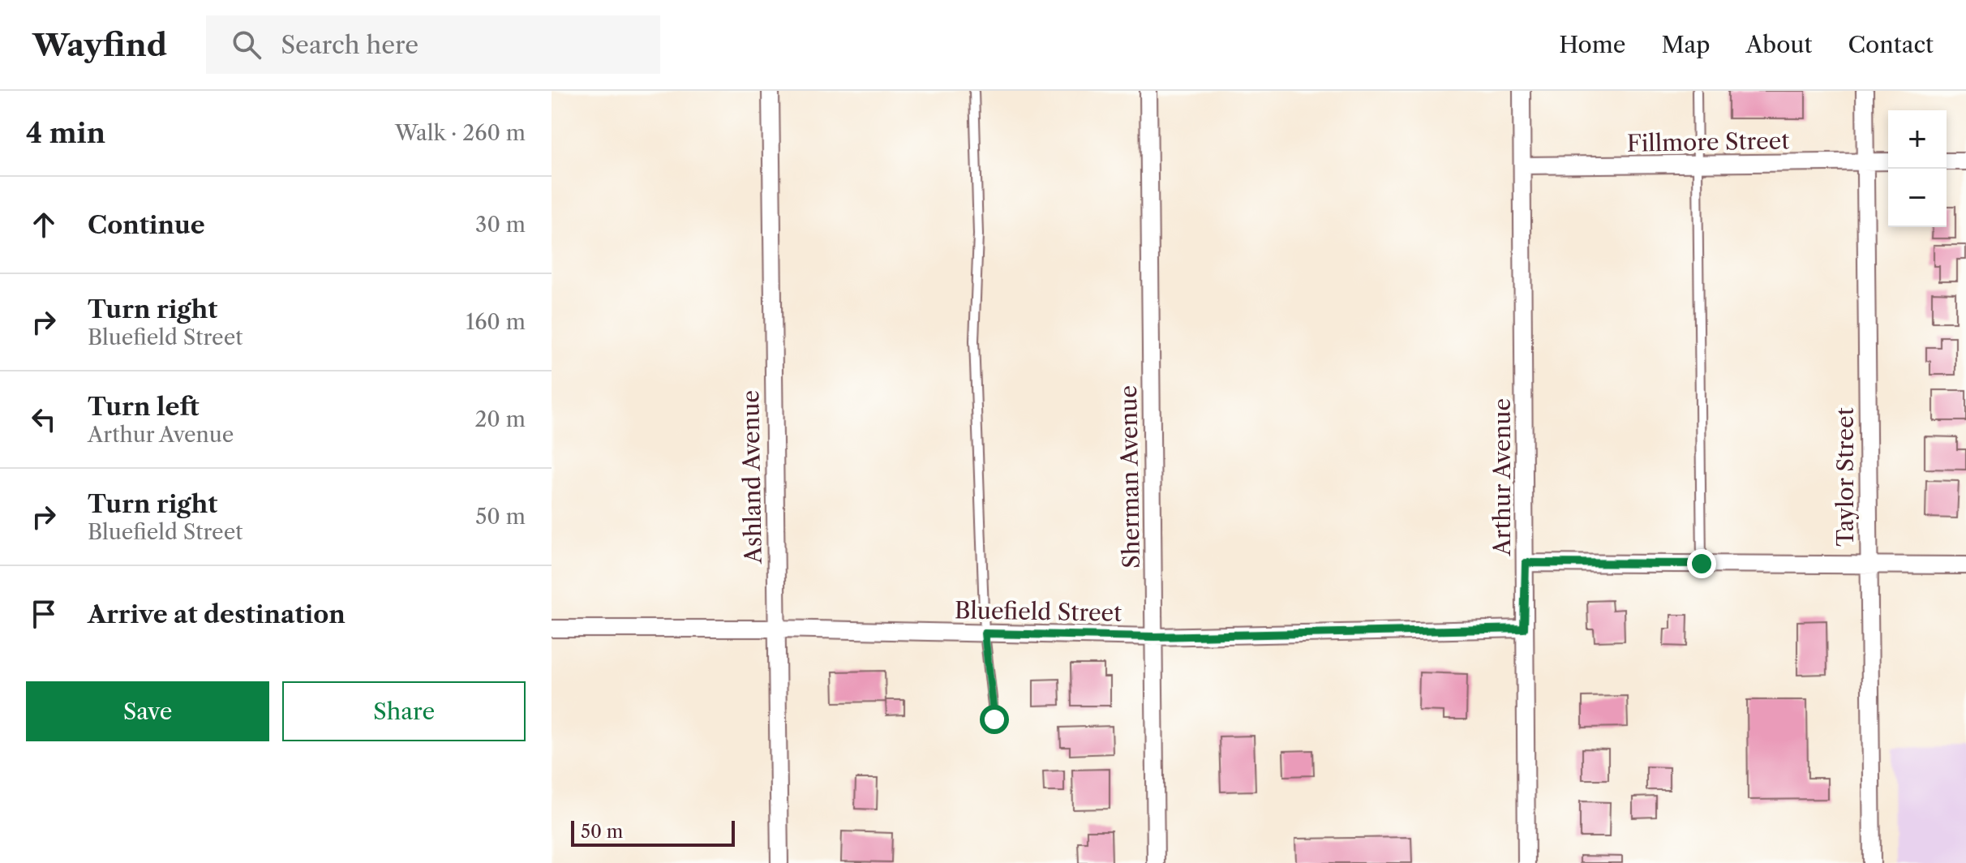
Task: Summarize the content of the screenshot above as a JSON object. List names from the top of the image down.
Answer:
{
  "streets": {
    "street": [
      "Fillmore Street",
      "Ashland Avenue",
      "Sherman Avenue",
      "Arthur Avenue",
      "Taylor Street",
      "Bluefield Street"
    ]
  },
  "crossings": [
    ["Fillmore Street", "Arthur Avenue"],
    ["Fillmore Street", "Taylor Street"],
    ["Ashland Avenue", "Bluefield Street"],
    ["Sherman Avenue", "Bluefield Street"],
    ["Arthur Avenue", "Bluefield Street"]
  ],
  "scale_bar": "50 m",
  "page": {
    "header": "Wayfind",
    "search": "Search here",
    "nav": [
      "Home",
      "Map",
      "About",
      "Contact"
    ],
    "heading": ["4 min", "Walk · 260 m"],
    "map_buttons": ["+", "−"],
    "list": [
      ["Continue", "30 m"],
      ["Turn right", "Bluefield Street", "160 m"],
      ["Turn left", "Arthur Avenue", "20 m"],
      ["Turn right", "Bluefield Street", "50 m"],
      "Arrive at destination"
    ],
    "buttons": ["Save", "Share"],
    "scale": "50 m"
  }
}
